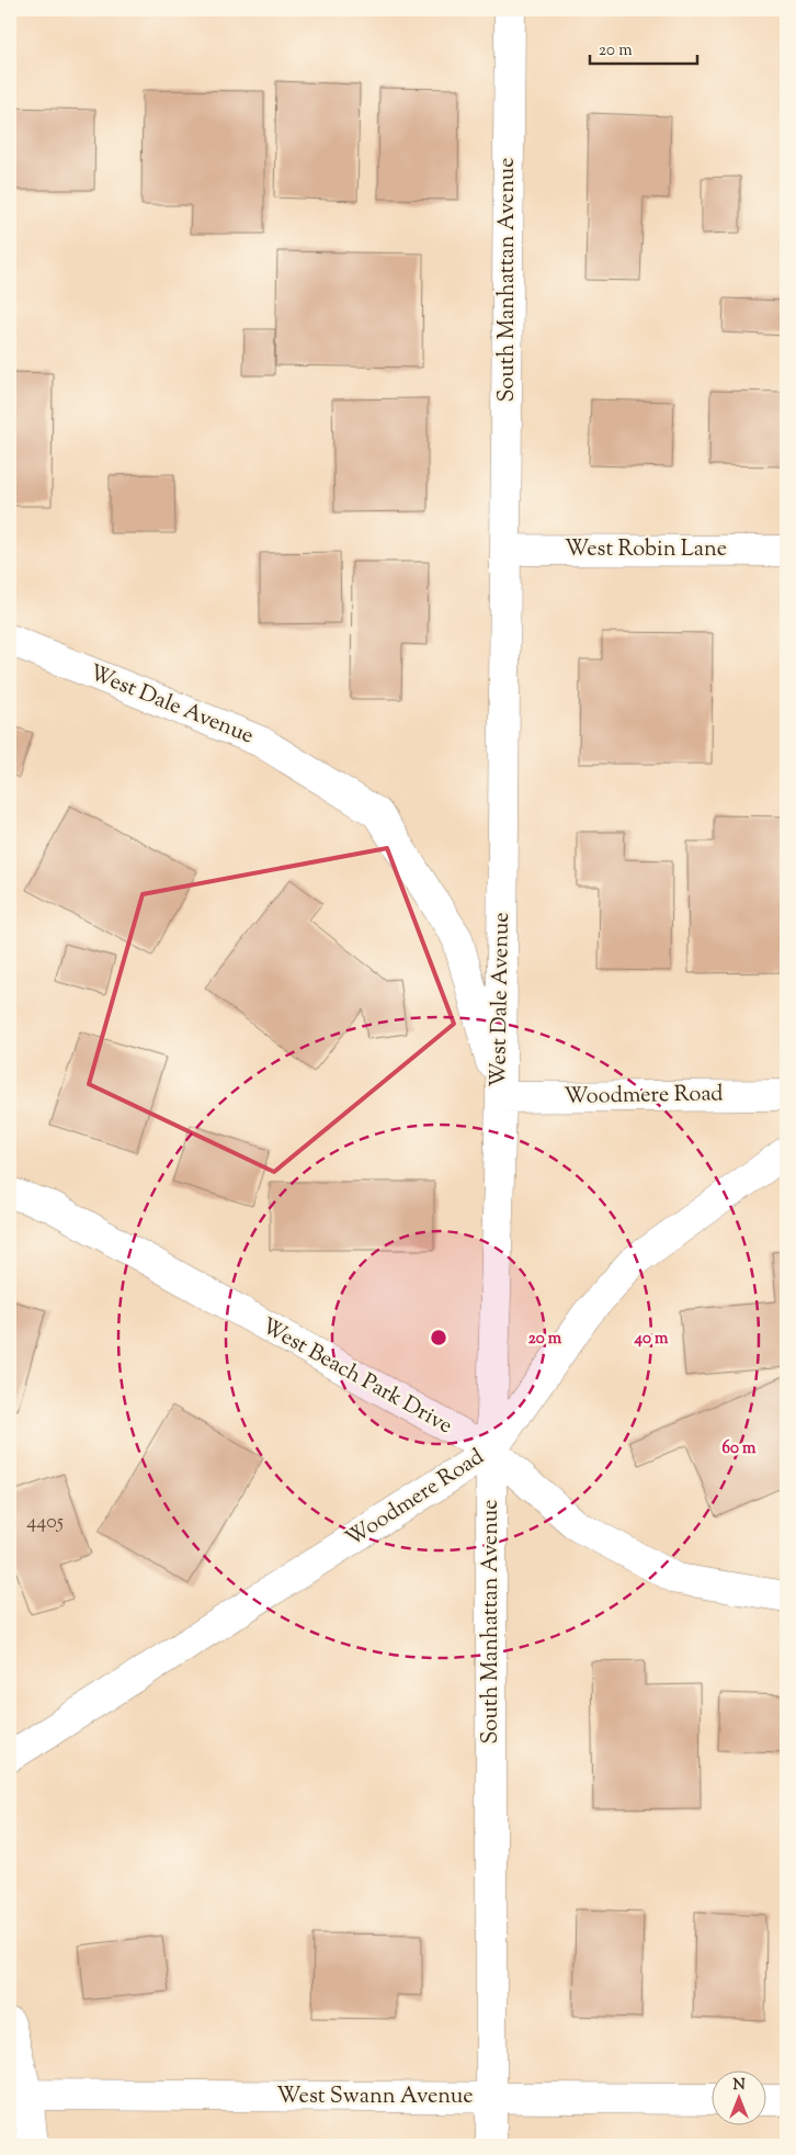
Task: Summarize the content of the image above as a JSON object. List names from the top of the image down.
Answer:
{
  "streets": {
    "street": [
      "South Manhattan Avenue",
      "West Robin Lane",
      "West Dale Avenue",
      "Woodmere Road",
      "West Beach Park Drive",
      "West Swann Avenue"
    ]
  },
  "crossings": [
    ["South Manhattan Avenue", "West Robin Lane"],
    ["South Manhattan Avenue", "West Dale Avenue"],
    ["South Manhattan Avenue", "Woodmere Road"],
    ["South Manhattan Avenue", "West Beach Park Drive"],
    ["South Manhattan Avenue", "West Swann Avenue"],
    ["West Robin Lane", "West Dale Avenue"],
    ["West Dale Avenue", "Woodmere Road"],
    ["Woodmere Road", "West Beach Park Drive"]
  ],
  "house_numbers": ["4405"],
  "scale_bar": "20 m",
  "north": "top",
  "rings": ["20 m", "40 m", "60 m"]
}
